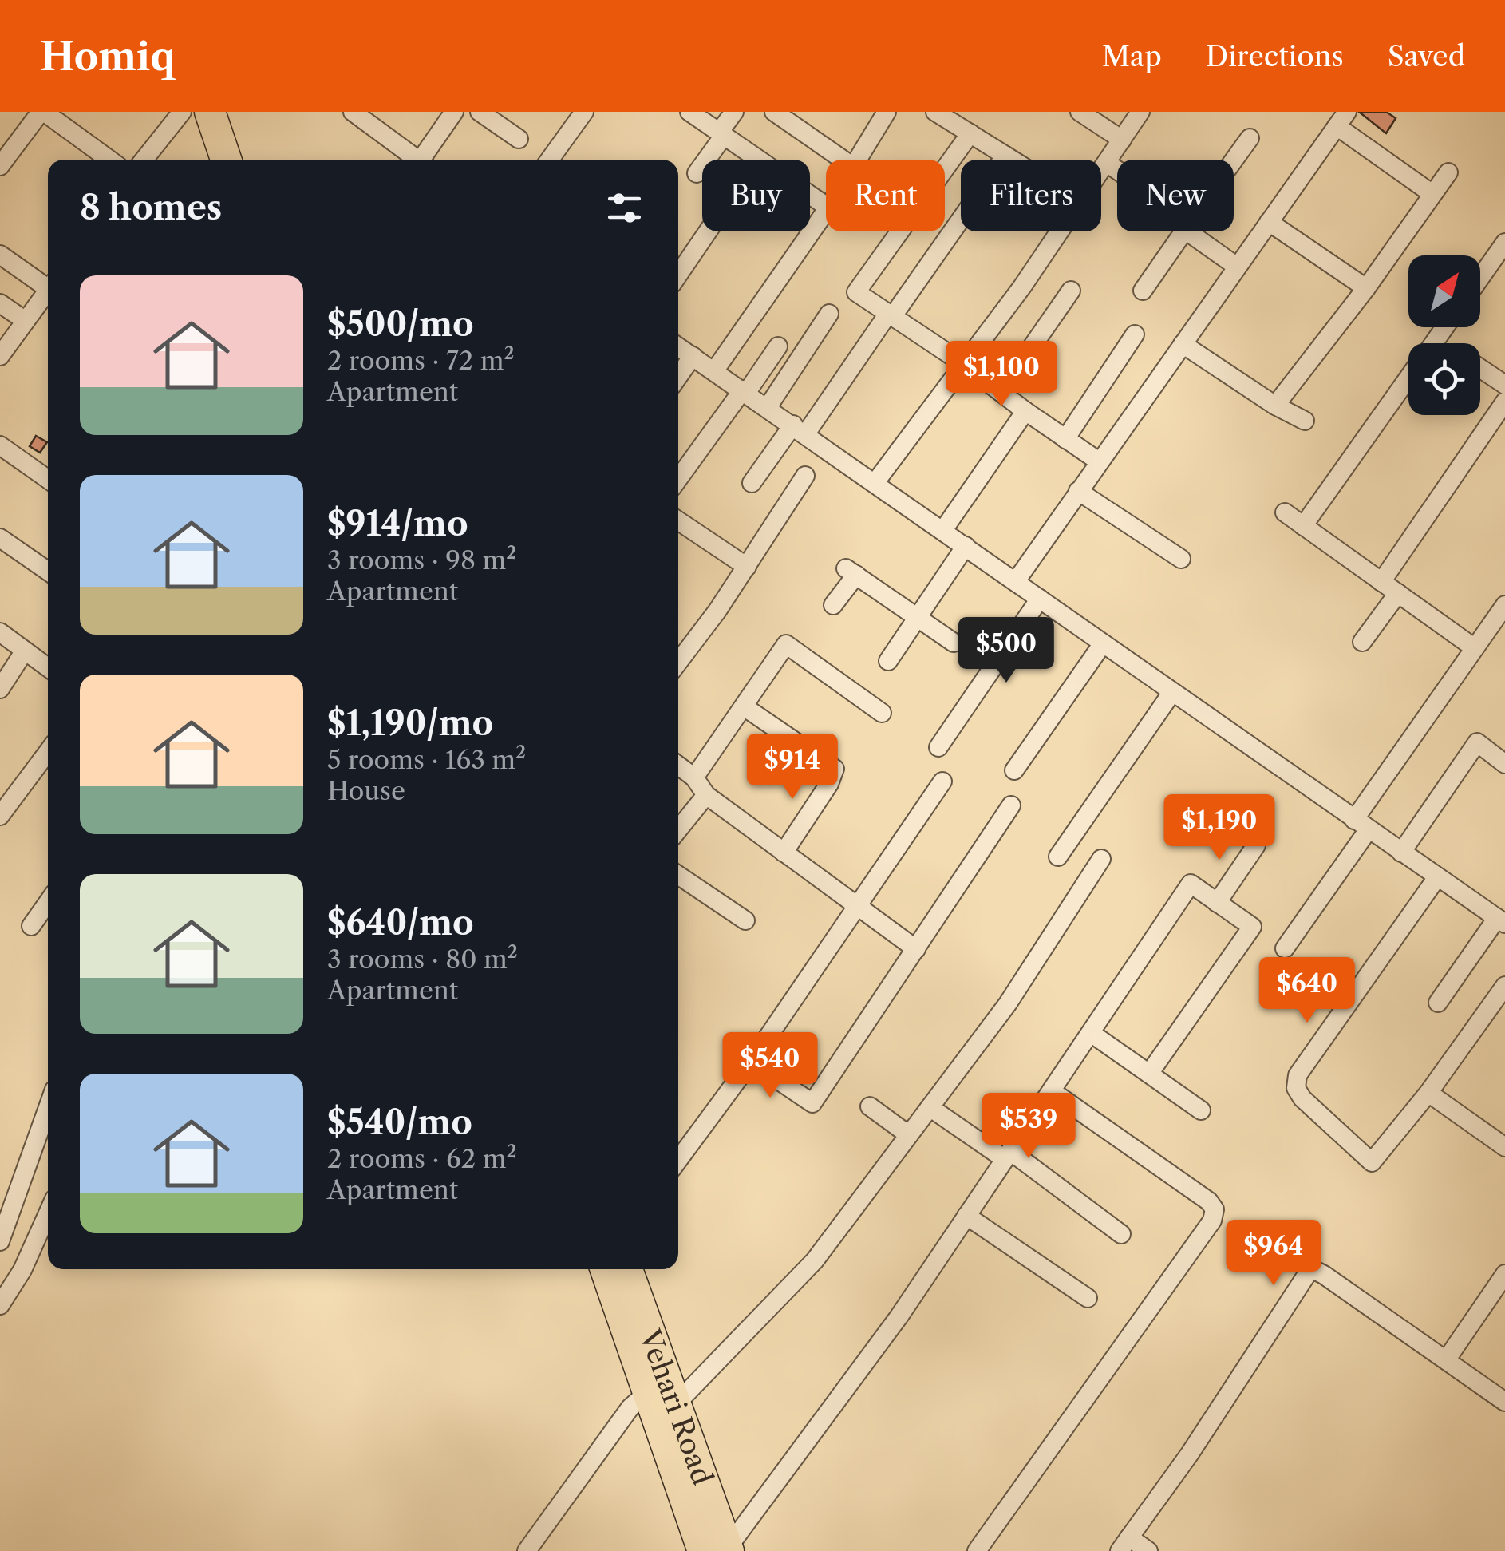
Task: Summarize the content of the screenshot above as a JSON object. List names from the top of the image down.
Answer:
{
  "streets": {
    "main road": ["Vehari Road"]
  },
  "north": "top right",
  "page": {
    "header": "Homiq",
    "nav": ["Map", "Directions", "Saved"],
    "chip": [
      "Buy",
      "Rent",
      "Filters",
      "New"
    ],
    "heading": "8 homes",
    "list": [
      {
        "name": "$500/mo",
        "note": "2 rooms · 72 m² · Apartment"
      },
      {
        "name": "$914/mo",
        "note": "3 rooms · 98 m² · Apartment"
      },
      {
        "name": "$1,190/mo",
        "note": "5 rooms · 163 m² · House"
      },
      {
        "name": "$640/mo",
        "note": "3 rooms · 80 m² · Apartment"
      },
      {
        "name": "$540/mo",
        "note": "2 rooms · 62 m² · Apartment"
      }
    ],
    "price": [
      "$1,100",
      "$500",
      "$914",
      "$1,190",
      "$640",
      "$540",
      "$539",
      "$964"
    ]
  }
}
